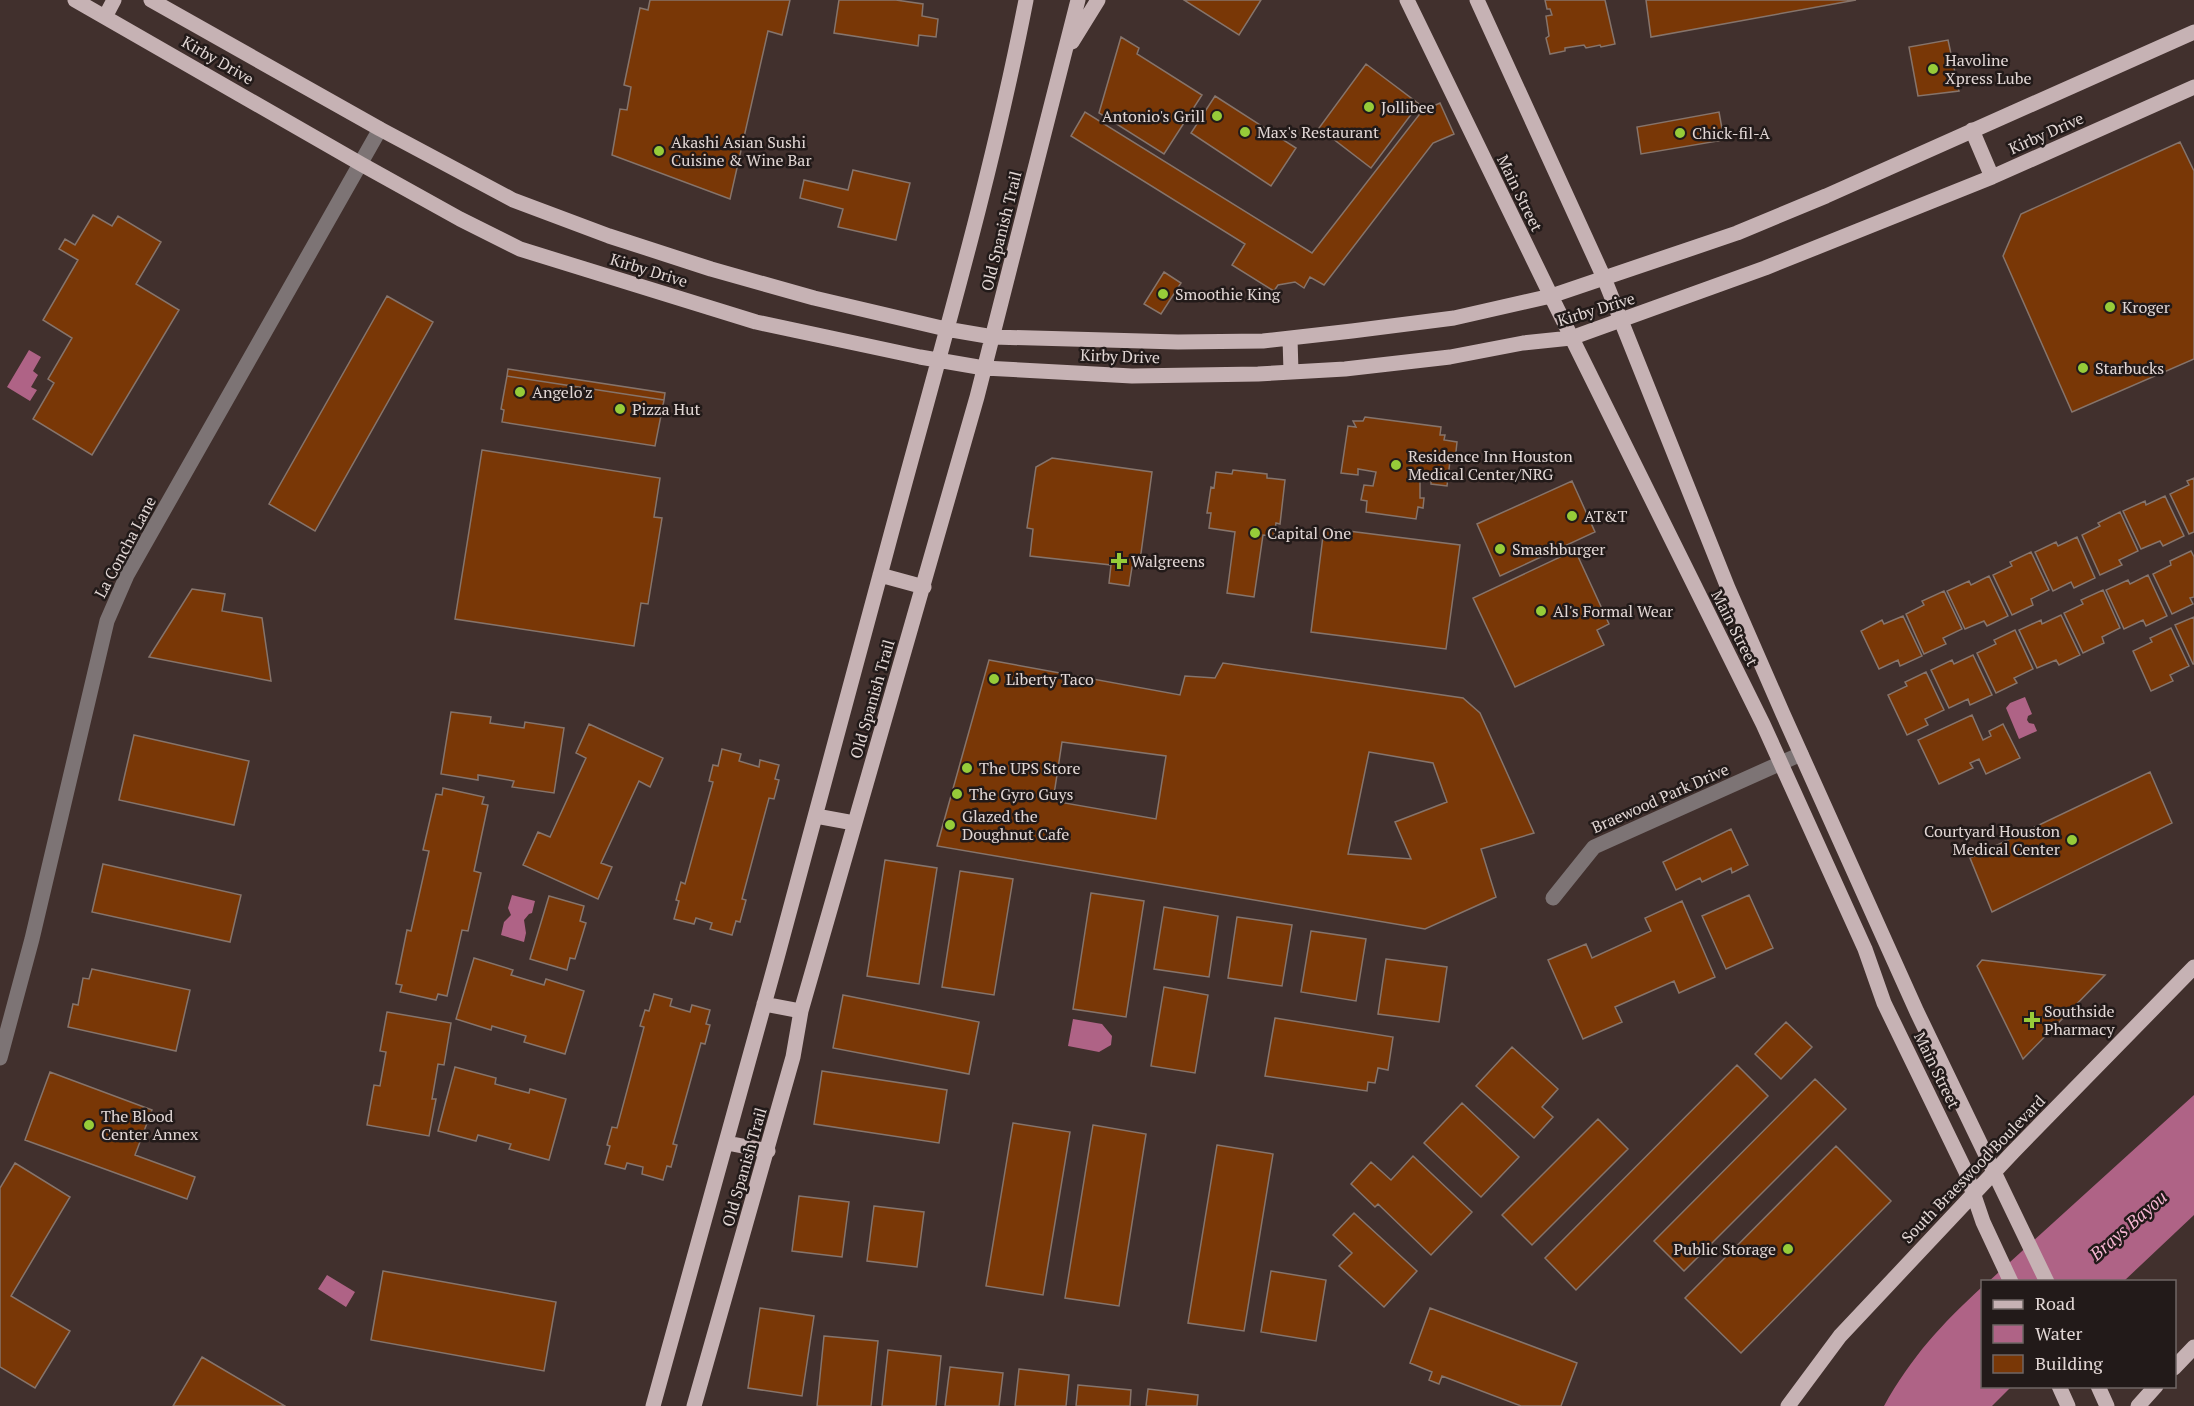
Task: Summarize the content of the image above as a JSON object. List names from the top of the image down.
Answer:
{
  "streets": {
    "main road": [
      "Kirby Drive",
      "Main Street",
      "Old Spanish Trail",
      "South Braeswood Boulevard"
    ],
    "street": ["La Concha Lane", "Braewood Park Drive"]
  },
  "crossings": [
    ["Kirby Drive", "Main Street"],
    ["Kirby Drive", "Old Spanish Trail"],
    ["Kirby Drive", "La Concha Lane"],
    ["Main Street", "Braewood Park Drive"],
    ["Main Street", "South Braeswood Boulevard"]
  ],
  "water": ["Brays Bayou"],
  "places": {
    "other": [
      "Havoline Xpress Lube",
      "Jollibee",
      "Antonio's Grill",
      "Max's Restaurant",
      "Chick-fil-A",
      "Akashi Asian Sushi Cuisine & Wine Bar",
      "Smoothie King",
      "Kroger",
      "Starbucks",
      "Angelo'z",
      "Pizza Hut",
      "Residence Inn Houston Medical Center/NRG",
      "AT&T",
      "Capital One",
      "Smashburger",
      "Al's Formal Wear",
      "Liberty Taco",
      "The UPS Store",
      "The Gyro Guys",
      "Glazed the Doughnut Cafe",
      "Courtyard Houston Medical Center",
      "The Blood Center Annex",
      "Public Storage"
    ],
    "health": ["Walgreens", "Southside Pharmacy"]
  },
  "legend": ["Road", "Water", "Building"]
}
